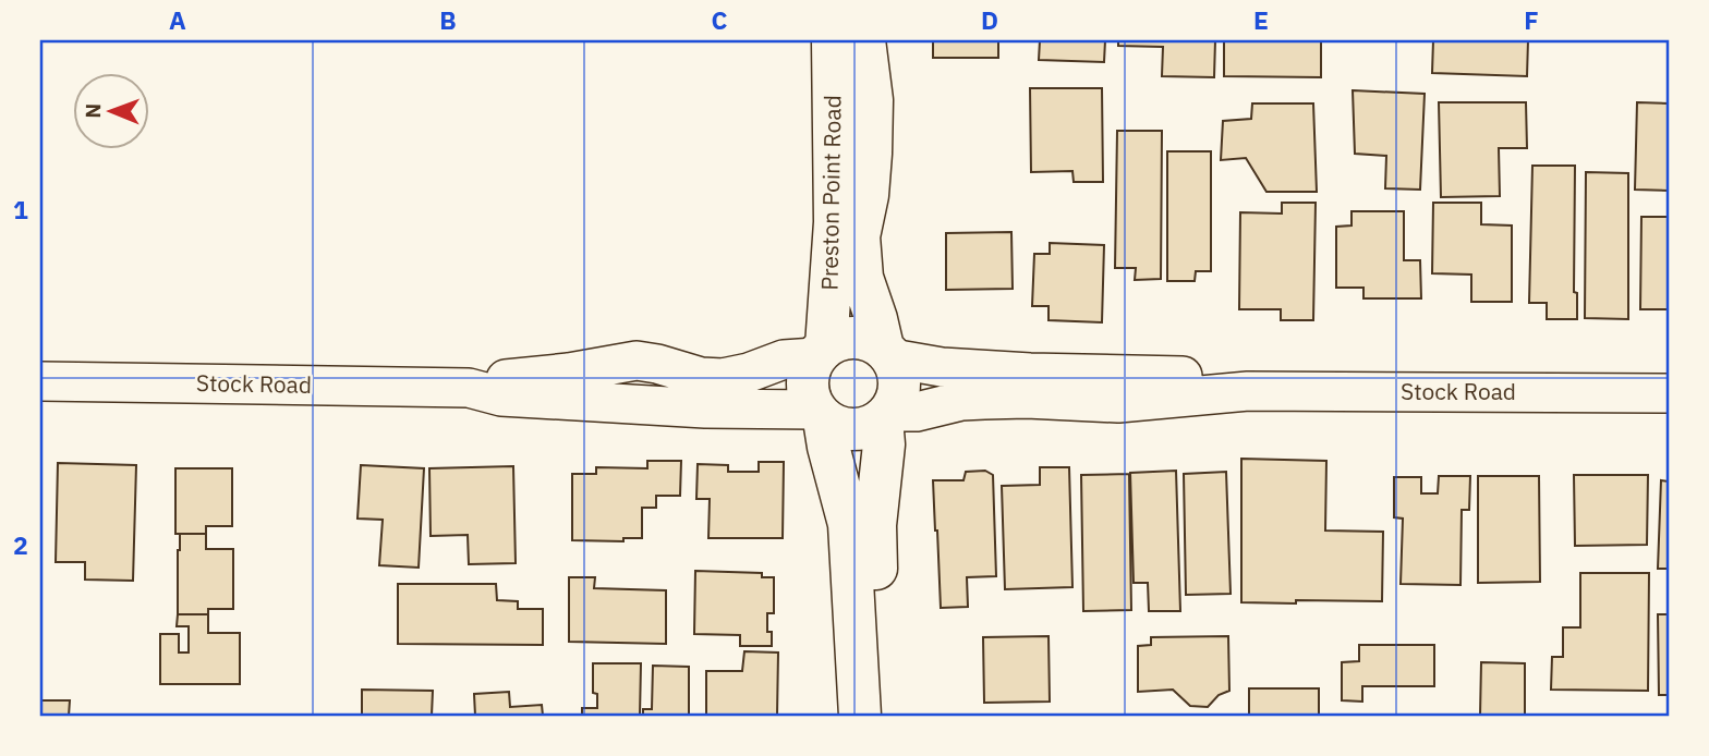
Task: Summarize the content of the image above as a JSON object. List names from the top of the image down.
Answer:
{
  "streets": {
    "main road": ["Preston Point Road", "Stock Road"]
  },
  "crossings": [
    ["Preston Point Road", "Stock Road"]
  ],
  "north": "left",
  "grid": {
    "columns": [
      "A",
      "B",
      "C",
      "D",
      "E",
      "F"
    ],
    "rows": ["1", "2"]
  }
}
